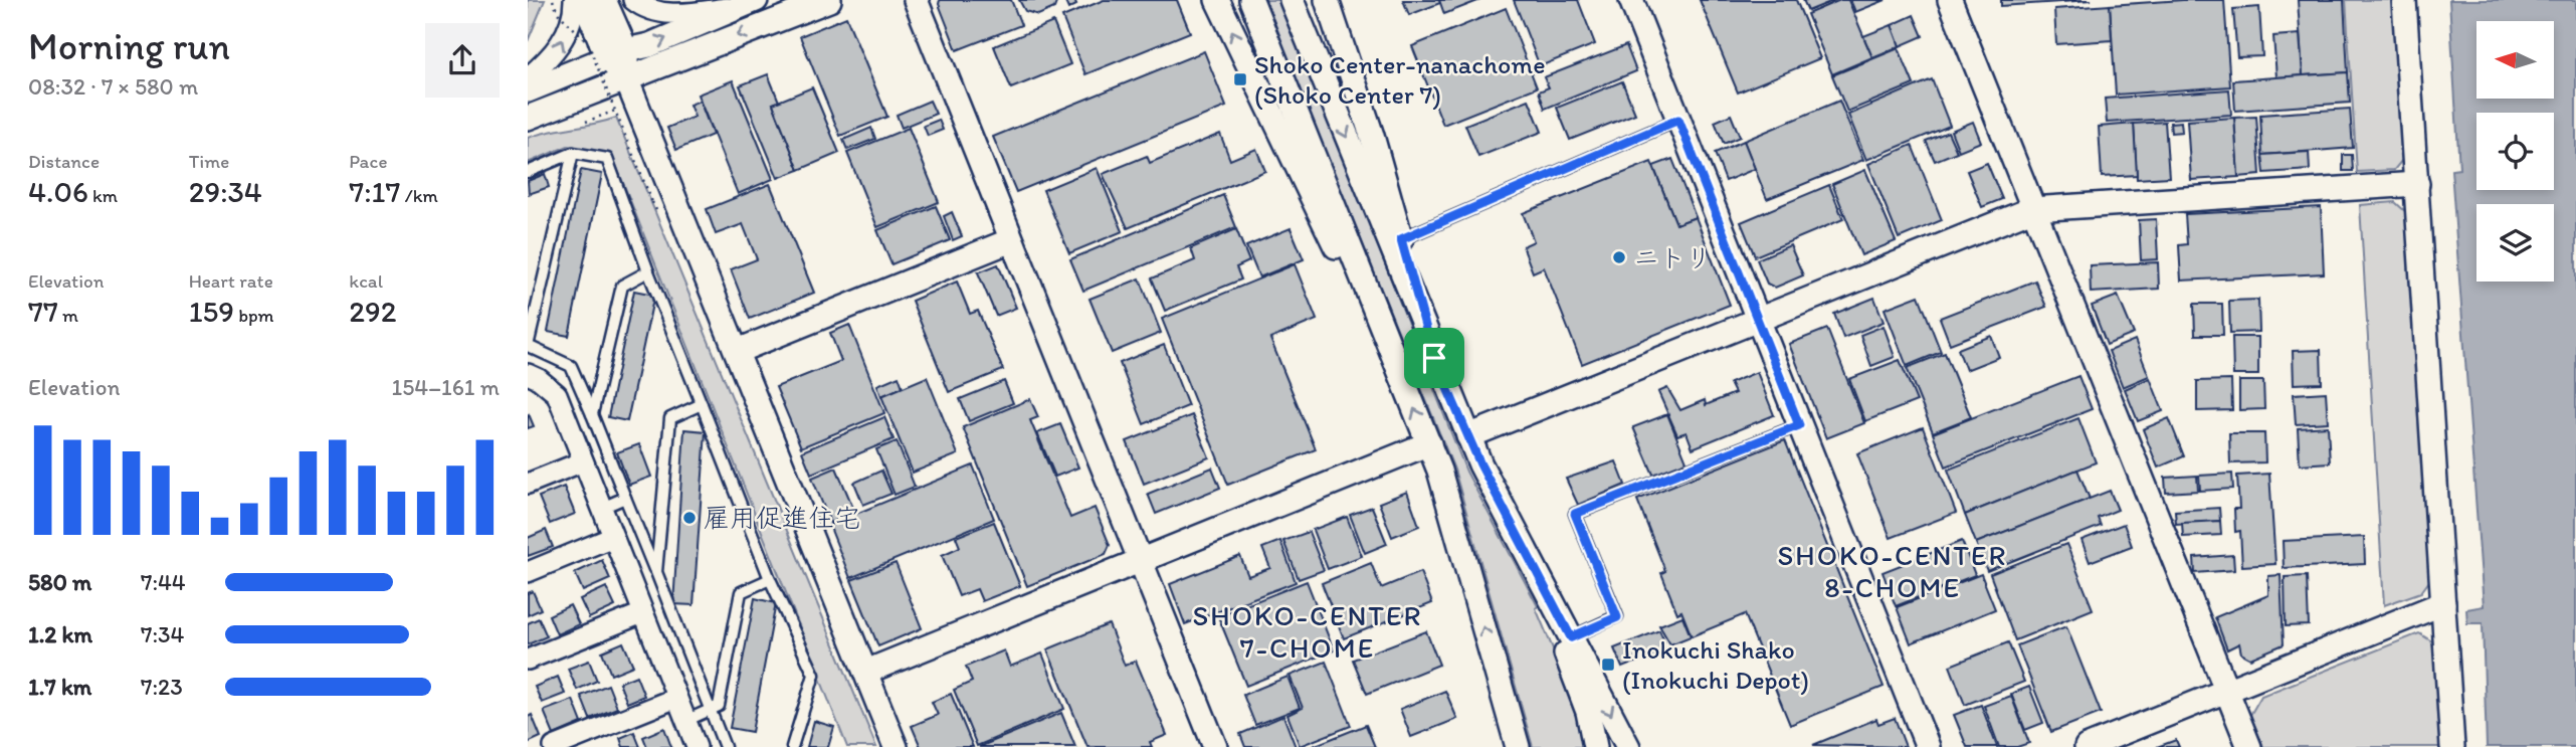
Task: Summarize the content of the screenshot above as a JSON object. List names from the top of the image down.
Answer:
{
  "districts": ["SHOKO-CENTER 8-CHOME", "SHOKO-CENTER 7-CHOME"],
  "places": {
    "transit": ["Shoko Center-nanachome (Shoko Center 7)", "Inokuchi Shako (Inokuchi Depot)"],
    "other": ["ニトリ", "雇用促進住宅"]
  },
  "north": "left",
  "page": {
    "heading": ["Morning run", "08:32 · 7 × 580 m"],
    "stats": [
      ["Distance", "4.06 km"],
      ["Time", "29:34"],
      ["Pace", "7:17 /km"],
      ["Elevation", "77 m"],
      ["Heart rate", "159 bpm"],
      ["kcal", "292"]
    ],
    "chart": ["Elevation", "154–161 m"],
    "list": [
      {
        "name": "580 m",
        "note": "7:44"
      },
      {
        "name": "1.2 km",
        "note": "7:34"
      },
      {
        "name": "1.7 km",
        "note": "7:23"
      }
    ]
  }
}
